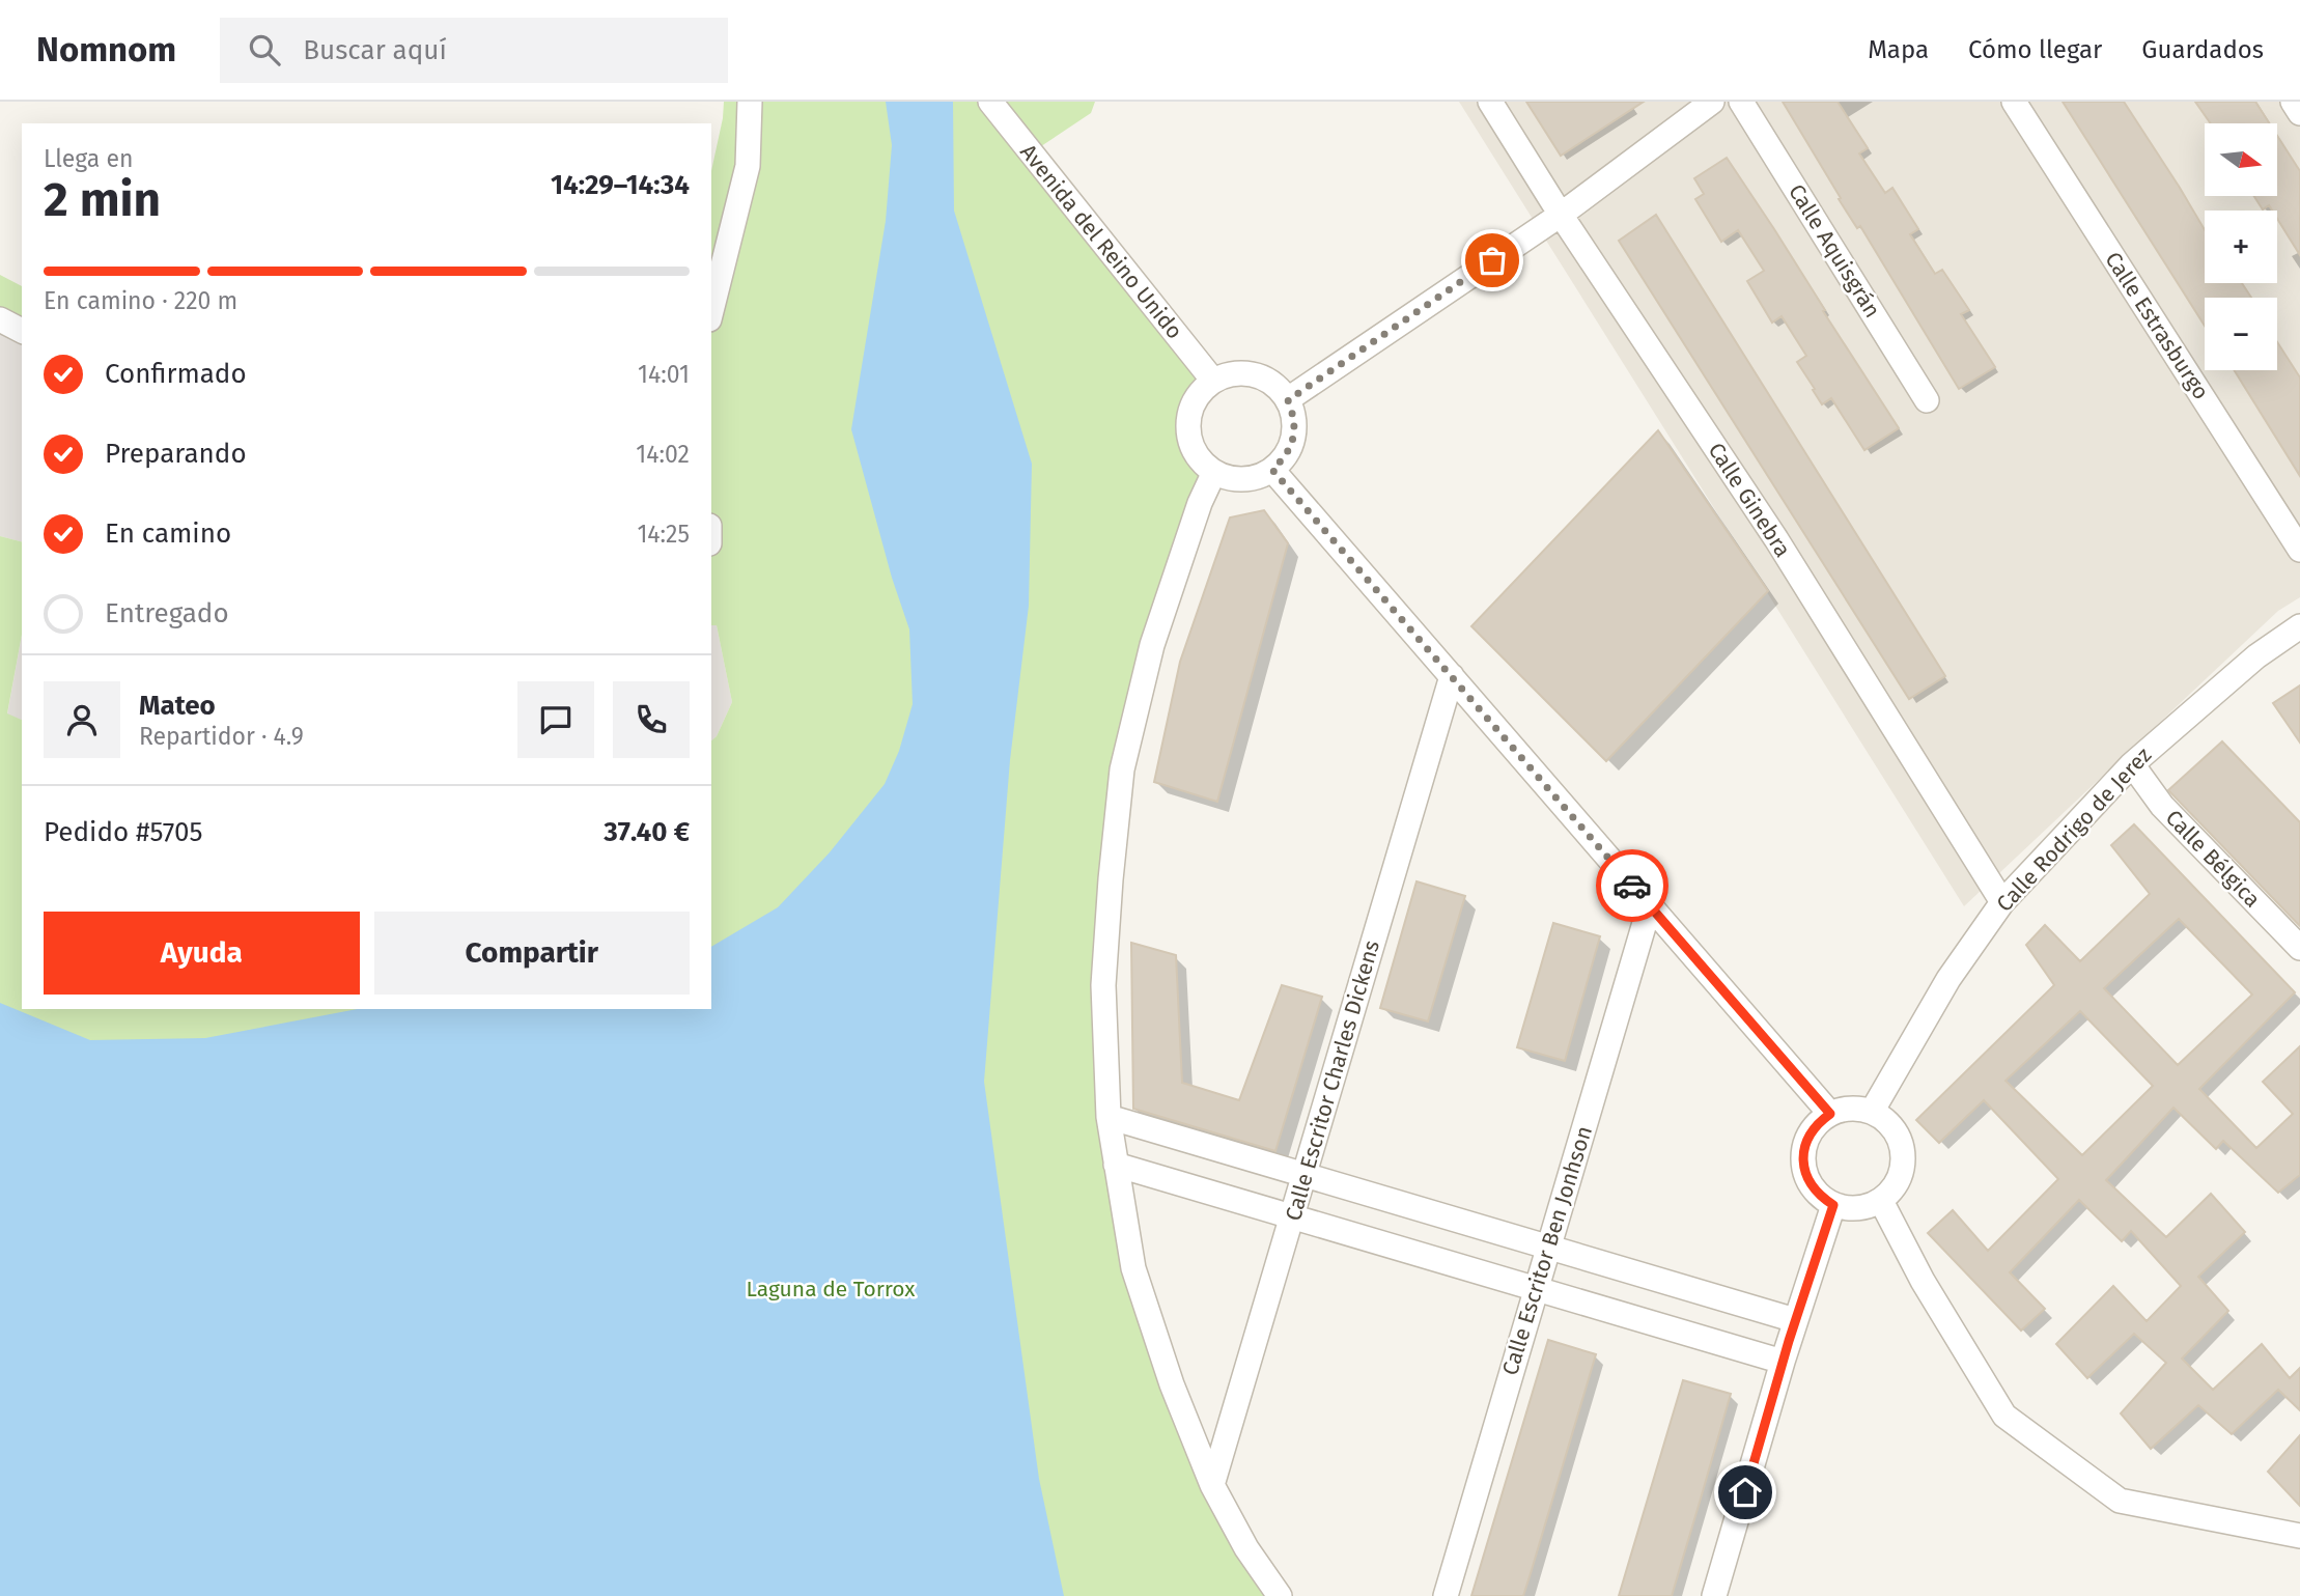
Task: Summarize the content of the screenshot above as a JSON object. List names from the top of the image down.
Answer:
{
  "streets": {
    "street": [
      "Avenida del Reino Unido",
      "Calle Aquisgrán",
      "Calle Estrasburgo",
      "Calle Ginebra",
      "Calle Rodrigo de Jerez",
      "Calle Bélgica",
      "Calle Escritor Charles Dickens",
      "Calle Escritor Ben Jonhson"
    ]
  },
  "crossings": [
    ["Calle Ginebra", "Calle Rodrigo de Jerez"],
    ["Calle Rodrigo de Jerez", "Calle Bélgica"]
  ],
  "parks": ["Laguna de Torrox"],
  "north": "right",
  "page": {
    "header": "Nomnom",
    "search": "Buscar aquí",
    "nav": ["Mapa", "Cómo llegar", "Guardados"],
    "map_buttons": ["+", "−"],
    "heading": ["2 min", "Llega en", "14:29–14:34"],
    "panel": [
      "Mateo",
      "Repartidor · 4.9",
      "Pedido #5705",
      "37.40 €"
    ],
    "bar": "En camino · 220 m",
    "list": [
      ["Confirmado", "14:01"],
      ["Preparando", "14:02"],
      ["En camino", "14:25"],
      "Entregado"
    ],
    "buttons": ["Ayuda", "Compartir"]
  }
}
